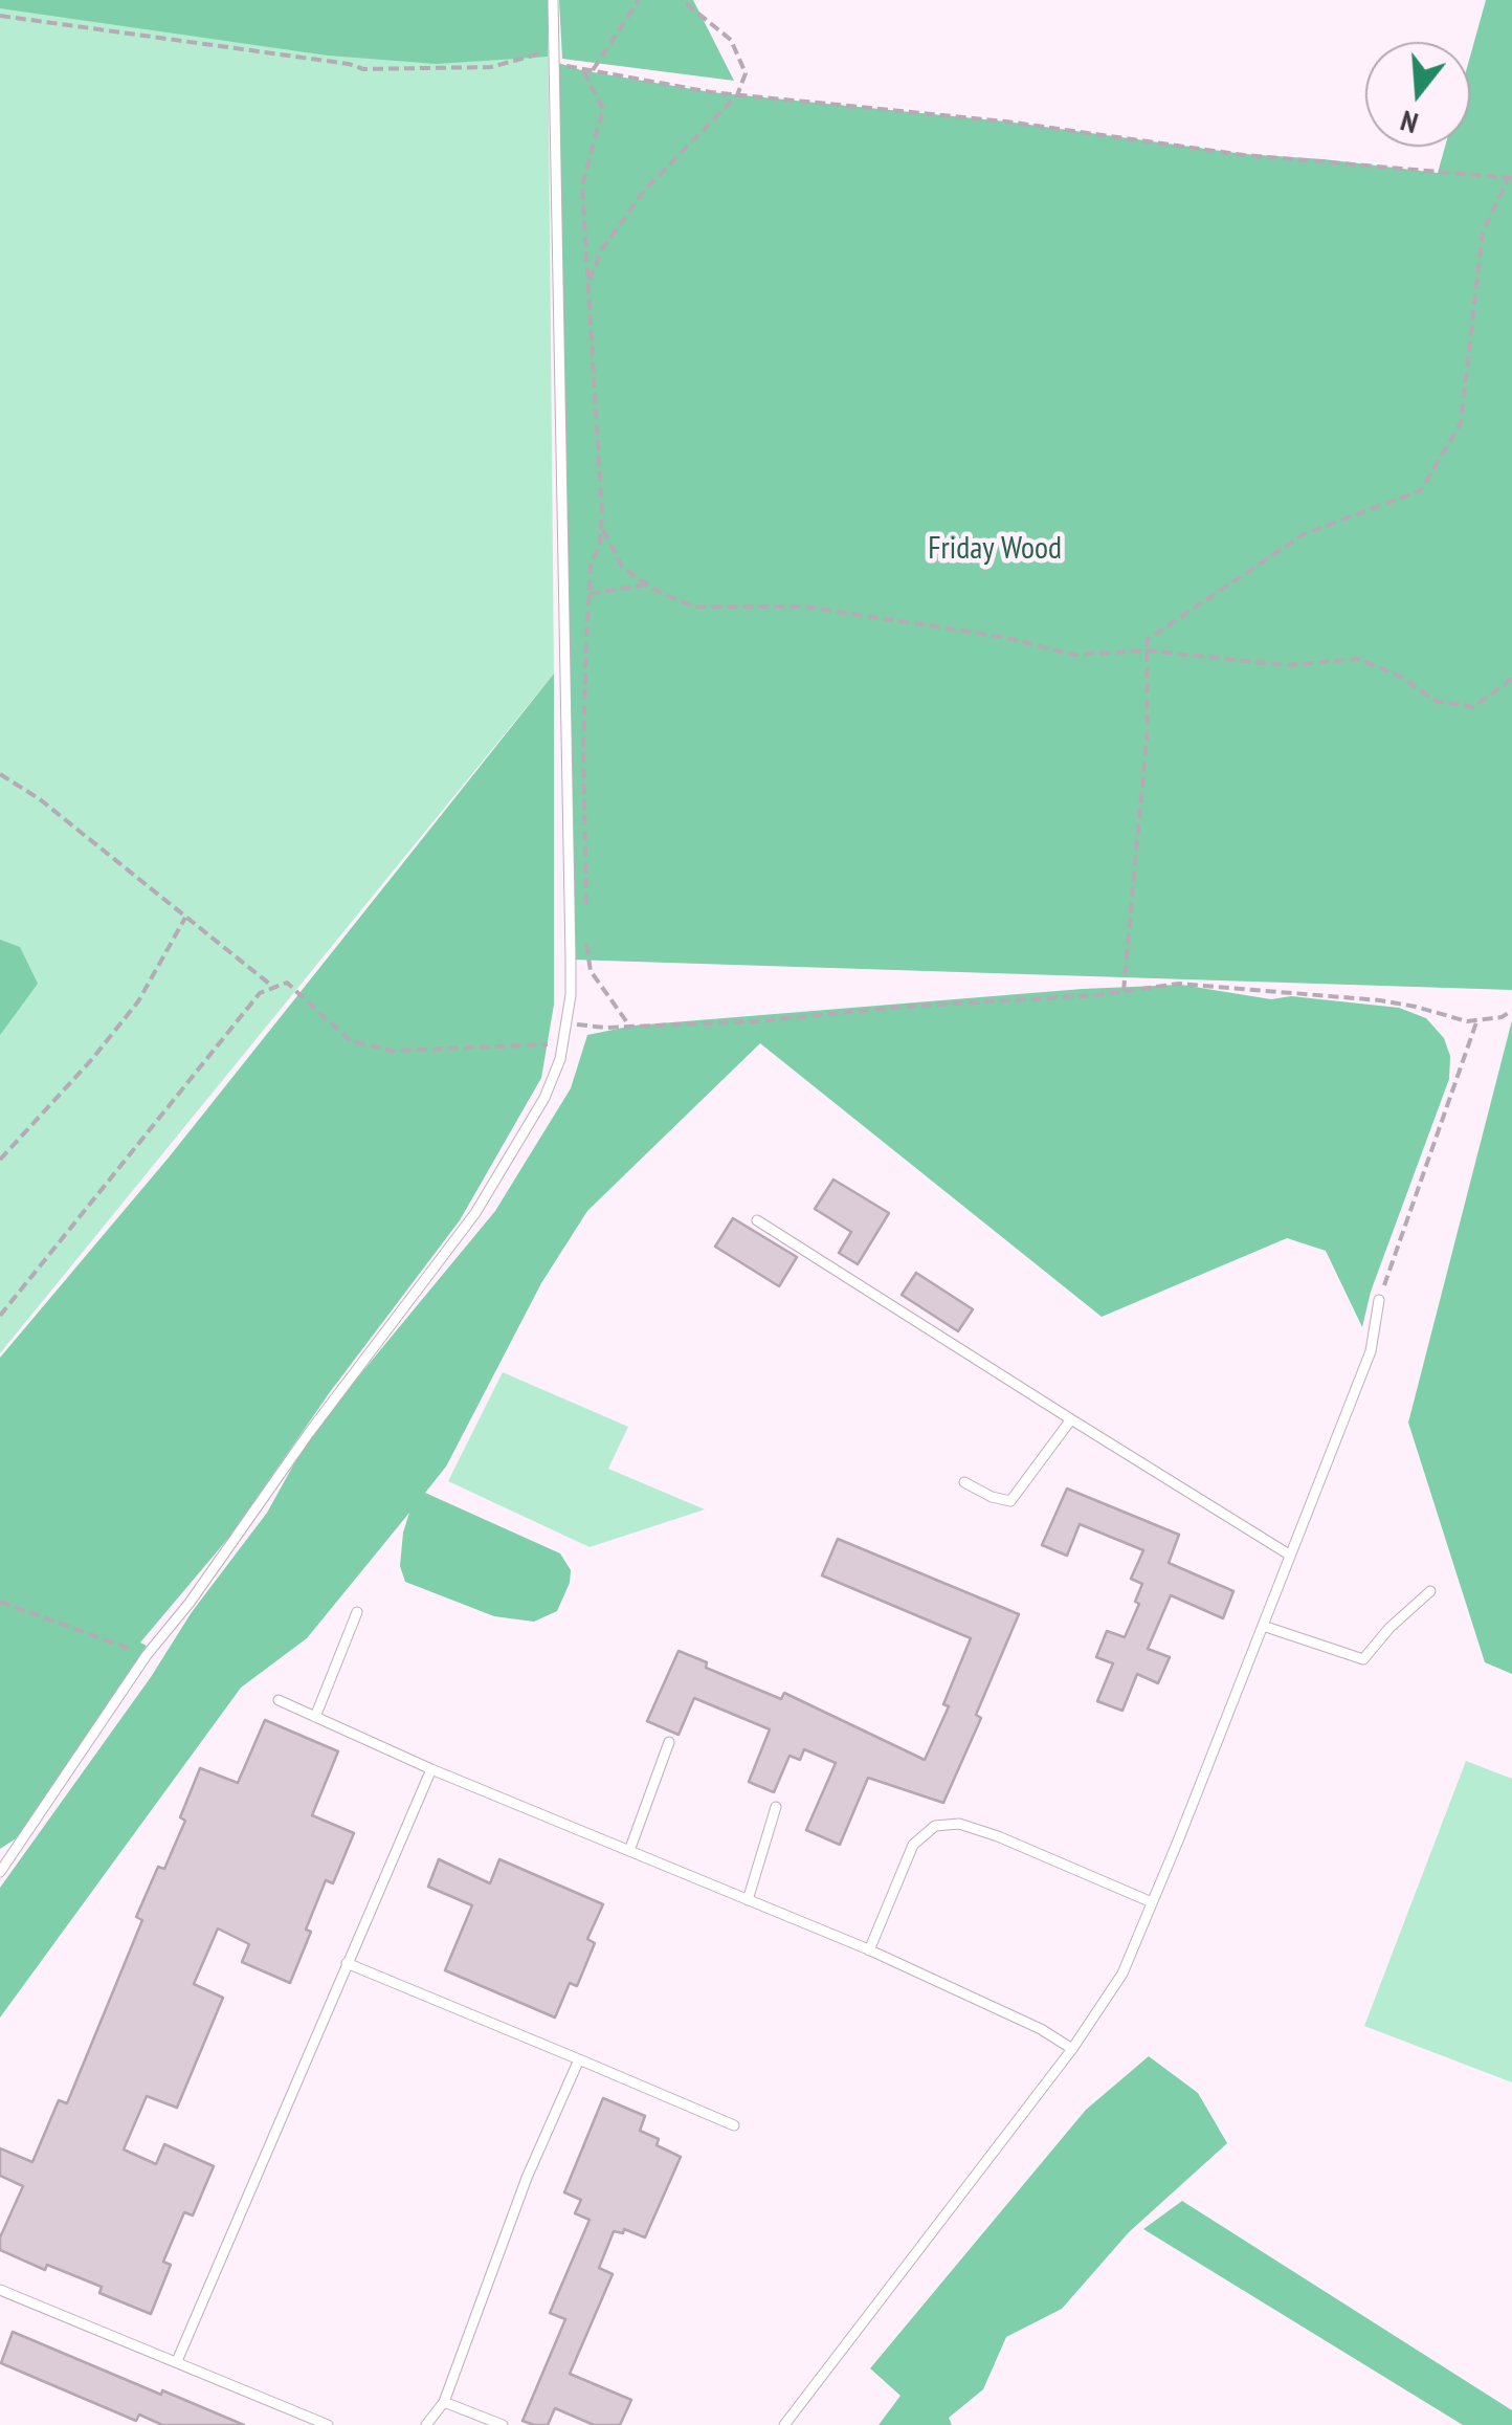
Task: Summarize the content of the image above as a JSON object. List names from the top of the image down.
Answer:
{
  "parks": ["Friday Wood"],
  "north": "bottom"
}
